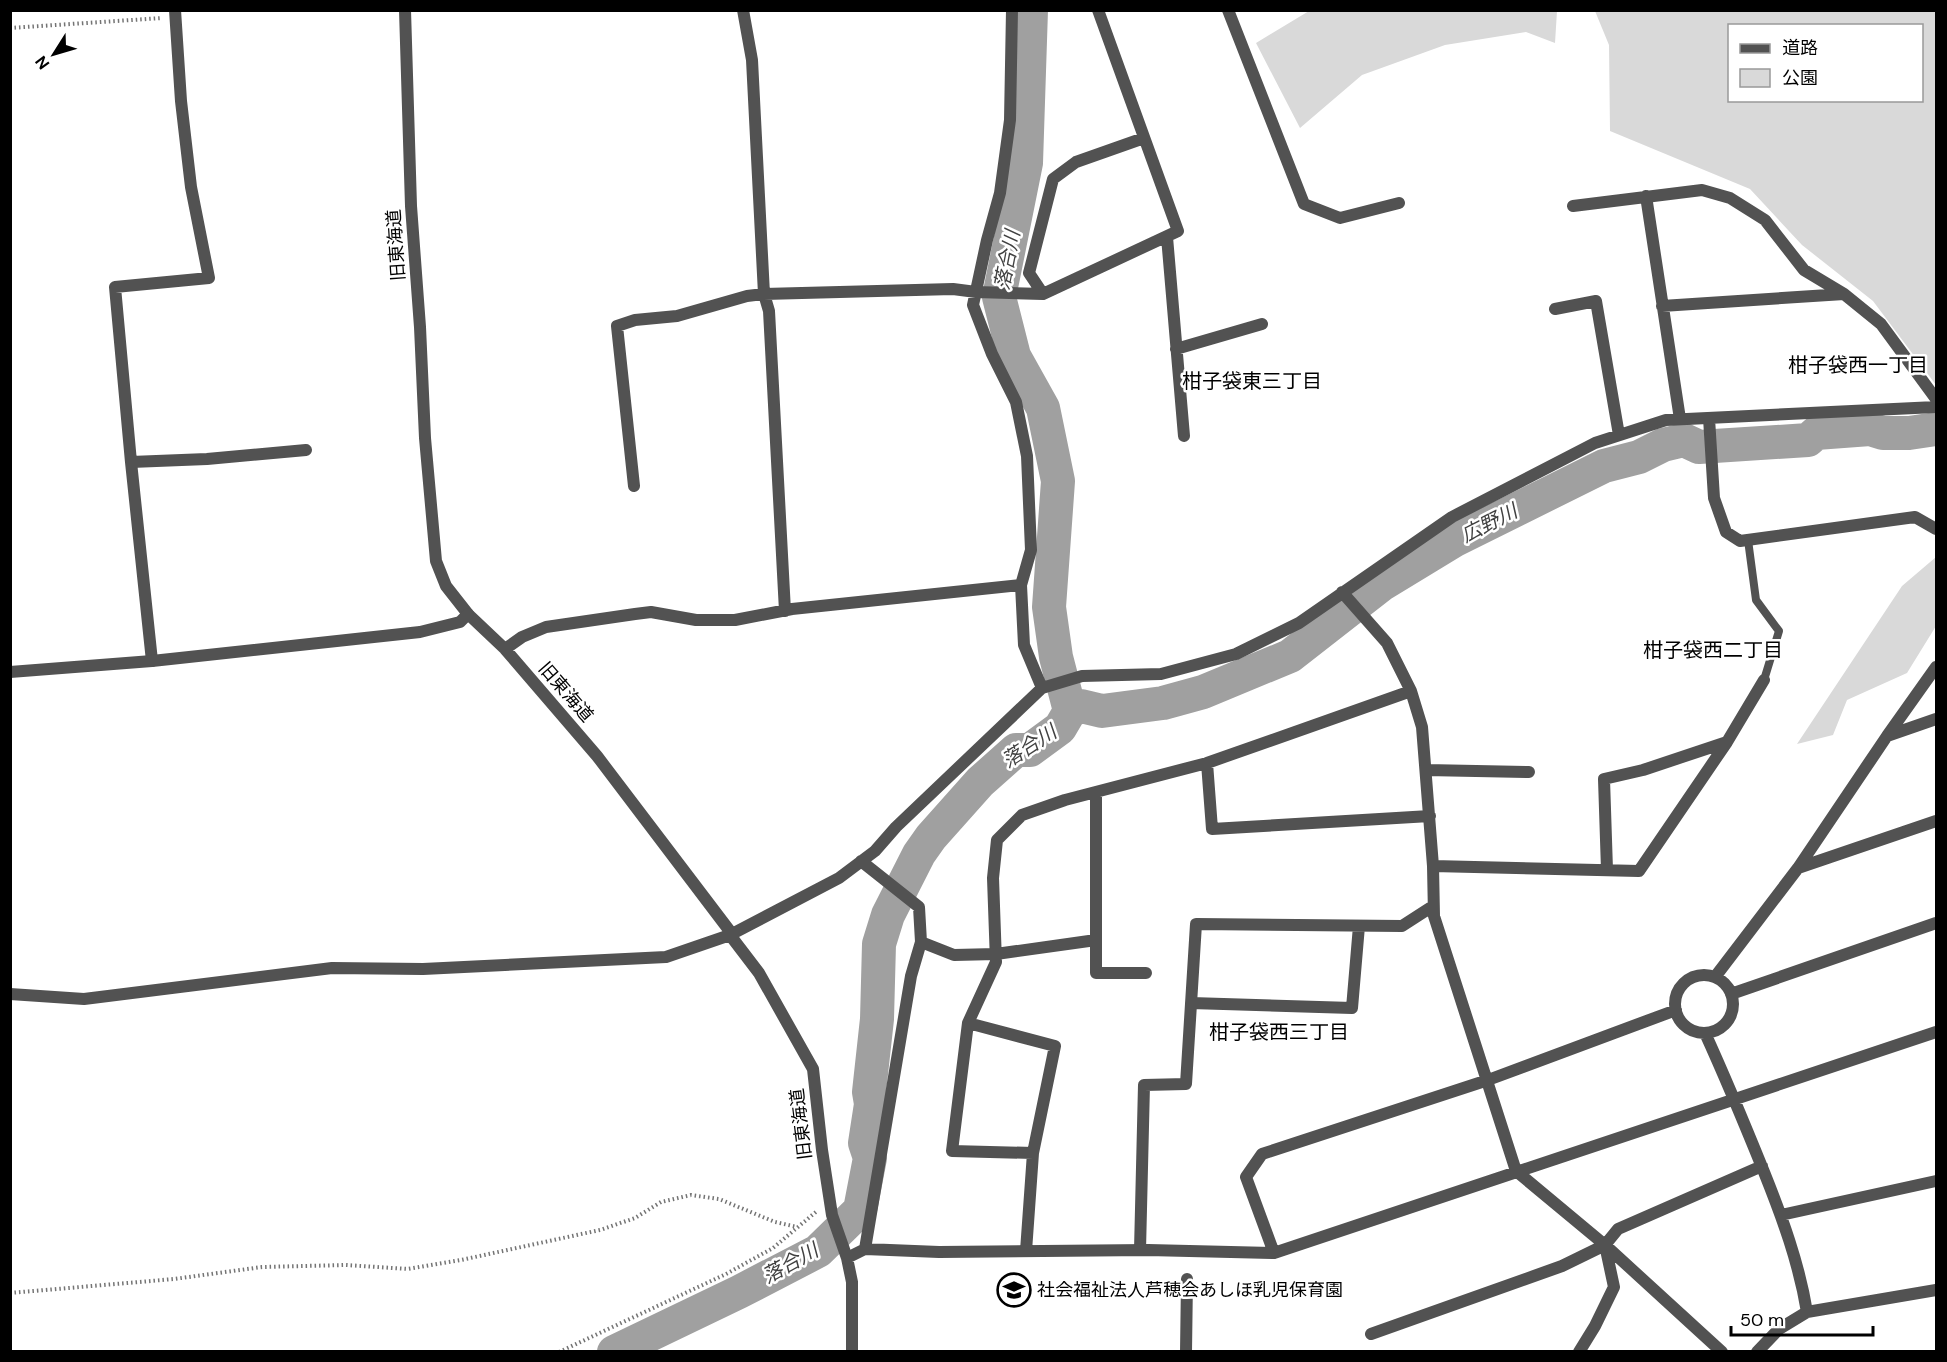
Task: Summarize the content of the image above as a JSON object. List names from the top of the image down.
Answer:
{
  "streets": {
    "street": ["旧東海道"]
  },
  "districts": [
    "柑子袋西一丁目",
    "柑子袋東三丁目",
    "柑子袋西二丁目",
    "柑子袋西三丁目"
  ],
  "water": ["落合川", "広野川"],
  "places": {
    "school or university": ["社会福祉法人芦穂会あしほ乳児保育園"]
  },
  "legend": ["道路", "公園"],
  "scale_bar": "50 m",
  "north": "bottom left"
}
